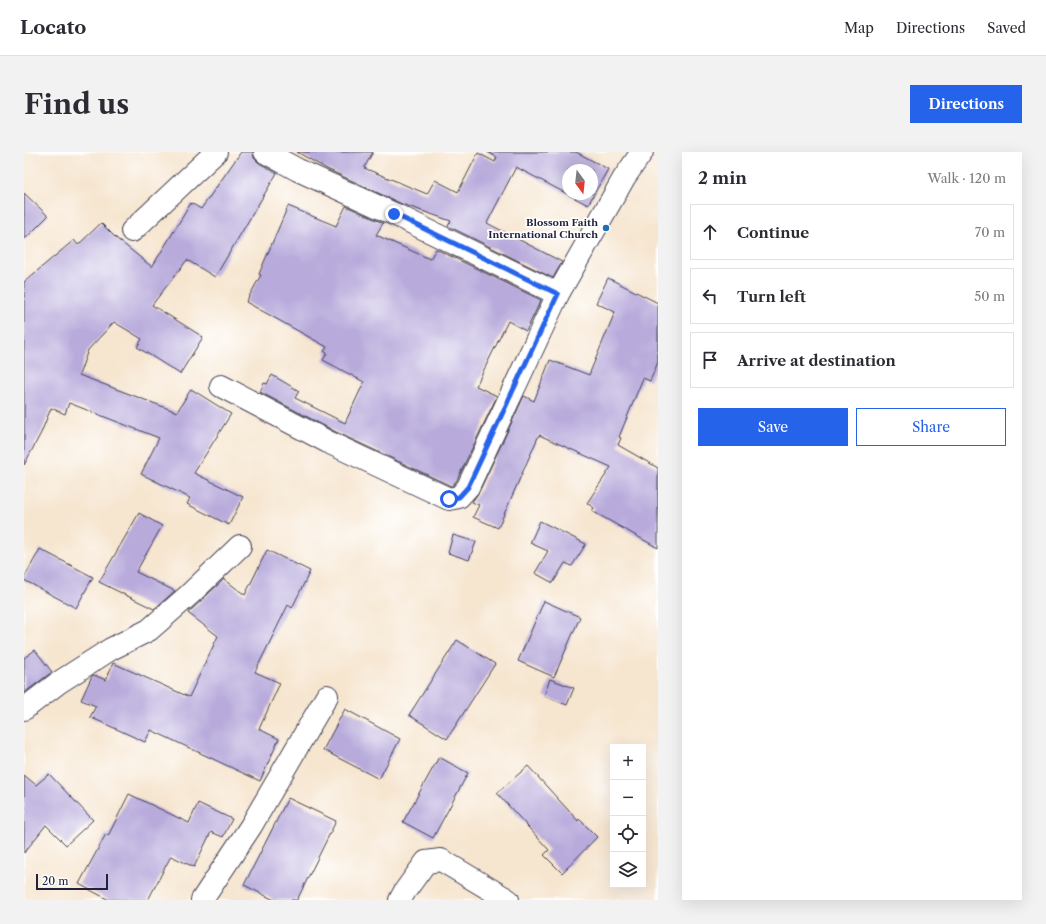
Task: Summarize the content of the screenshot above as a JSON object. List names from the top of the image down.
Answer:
{
  "places": ["Blossom Faith International Church"],
  "scale_bar": "20 m",
  "north": "bottom",
  "page": {
    "header": "Locato",
    "nav": ["Map", "Directions", "Saved"],
    "buttons": [
      "Directions",
      ["Save", "Share"]
    ],
    "title": "Find us",
    "heading": ["2 min", "Walk · 120 m"],
    "list": [
      ["Continue", "70 m"],
      ["Turn left", "50 m"],
      "Arrive at destination"
    ],
    "map_buttons": ["+", "−"],
    "scale": "20 m"
  }
}
